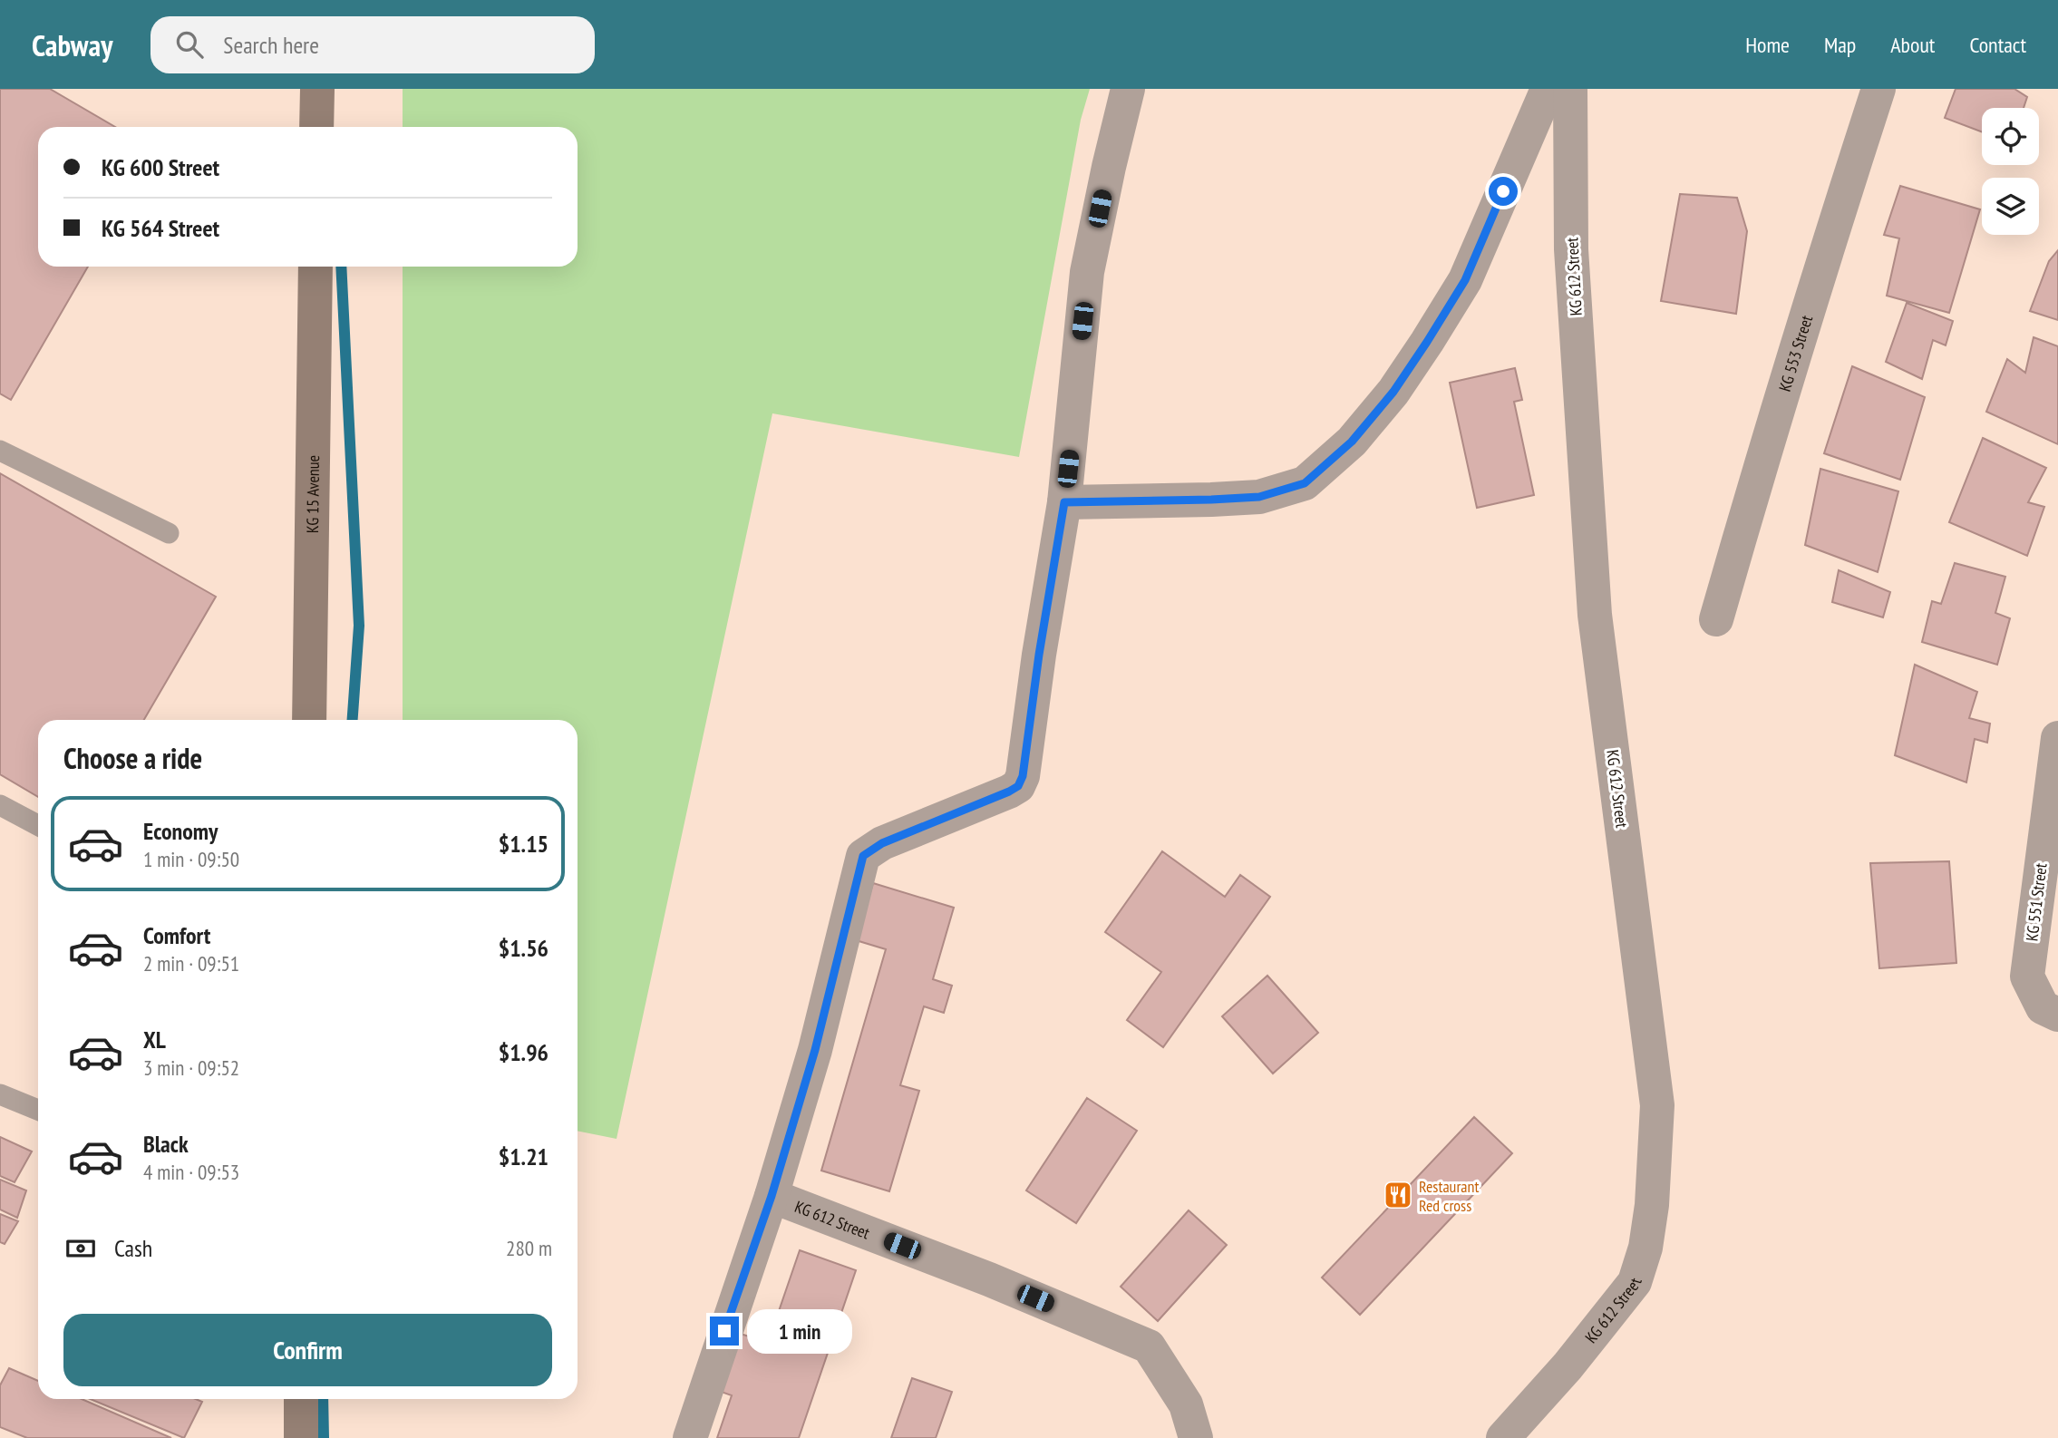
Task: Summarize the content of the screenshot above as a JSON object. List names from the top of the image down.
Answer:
{
  "streets": {
    "main road": ["KG 15 Avenue"],
    "street": ["KG 612 Street", "KG 553 Street", "KG 551 Street"]
  },
  "places": {
    "restaurant": ["Restaurant Red cross"]
  },
  "page": {
    "header": "Cabway",
    "search": "Search here",
    "nav": [
      "Home",
      "Map",
      "About",
      "Contact"
    ],
    "banner": ["KG 600 Street", "KG 564 Street"],
    "heading": "Choose a ride",
    "list": [
      {
        "name": "Economy",
        "note": "1 min · 09:50",
        "value": "$1.15"
      },
      {
        "name": "Comfort",
        "note": "2 min · 09:51",
        "value": "$1.56"
      },
      {
        "name": "XL",
        "note": "3 min · 09:52",
        "value": "$1.96"
      },
      {
        "name": "Black",
        "note": "4 min · 09:53",
        "value": "$1.21"
      }
    ],
    "pay": ["Cash", "280 m"],
    "buttons": "Confirm",
    "bubble": "1 min"
  }
}
